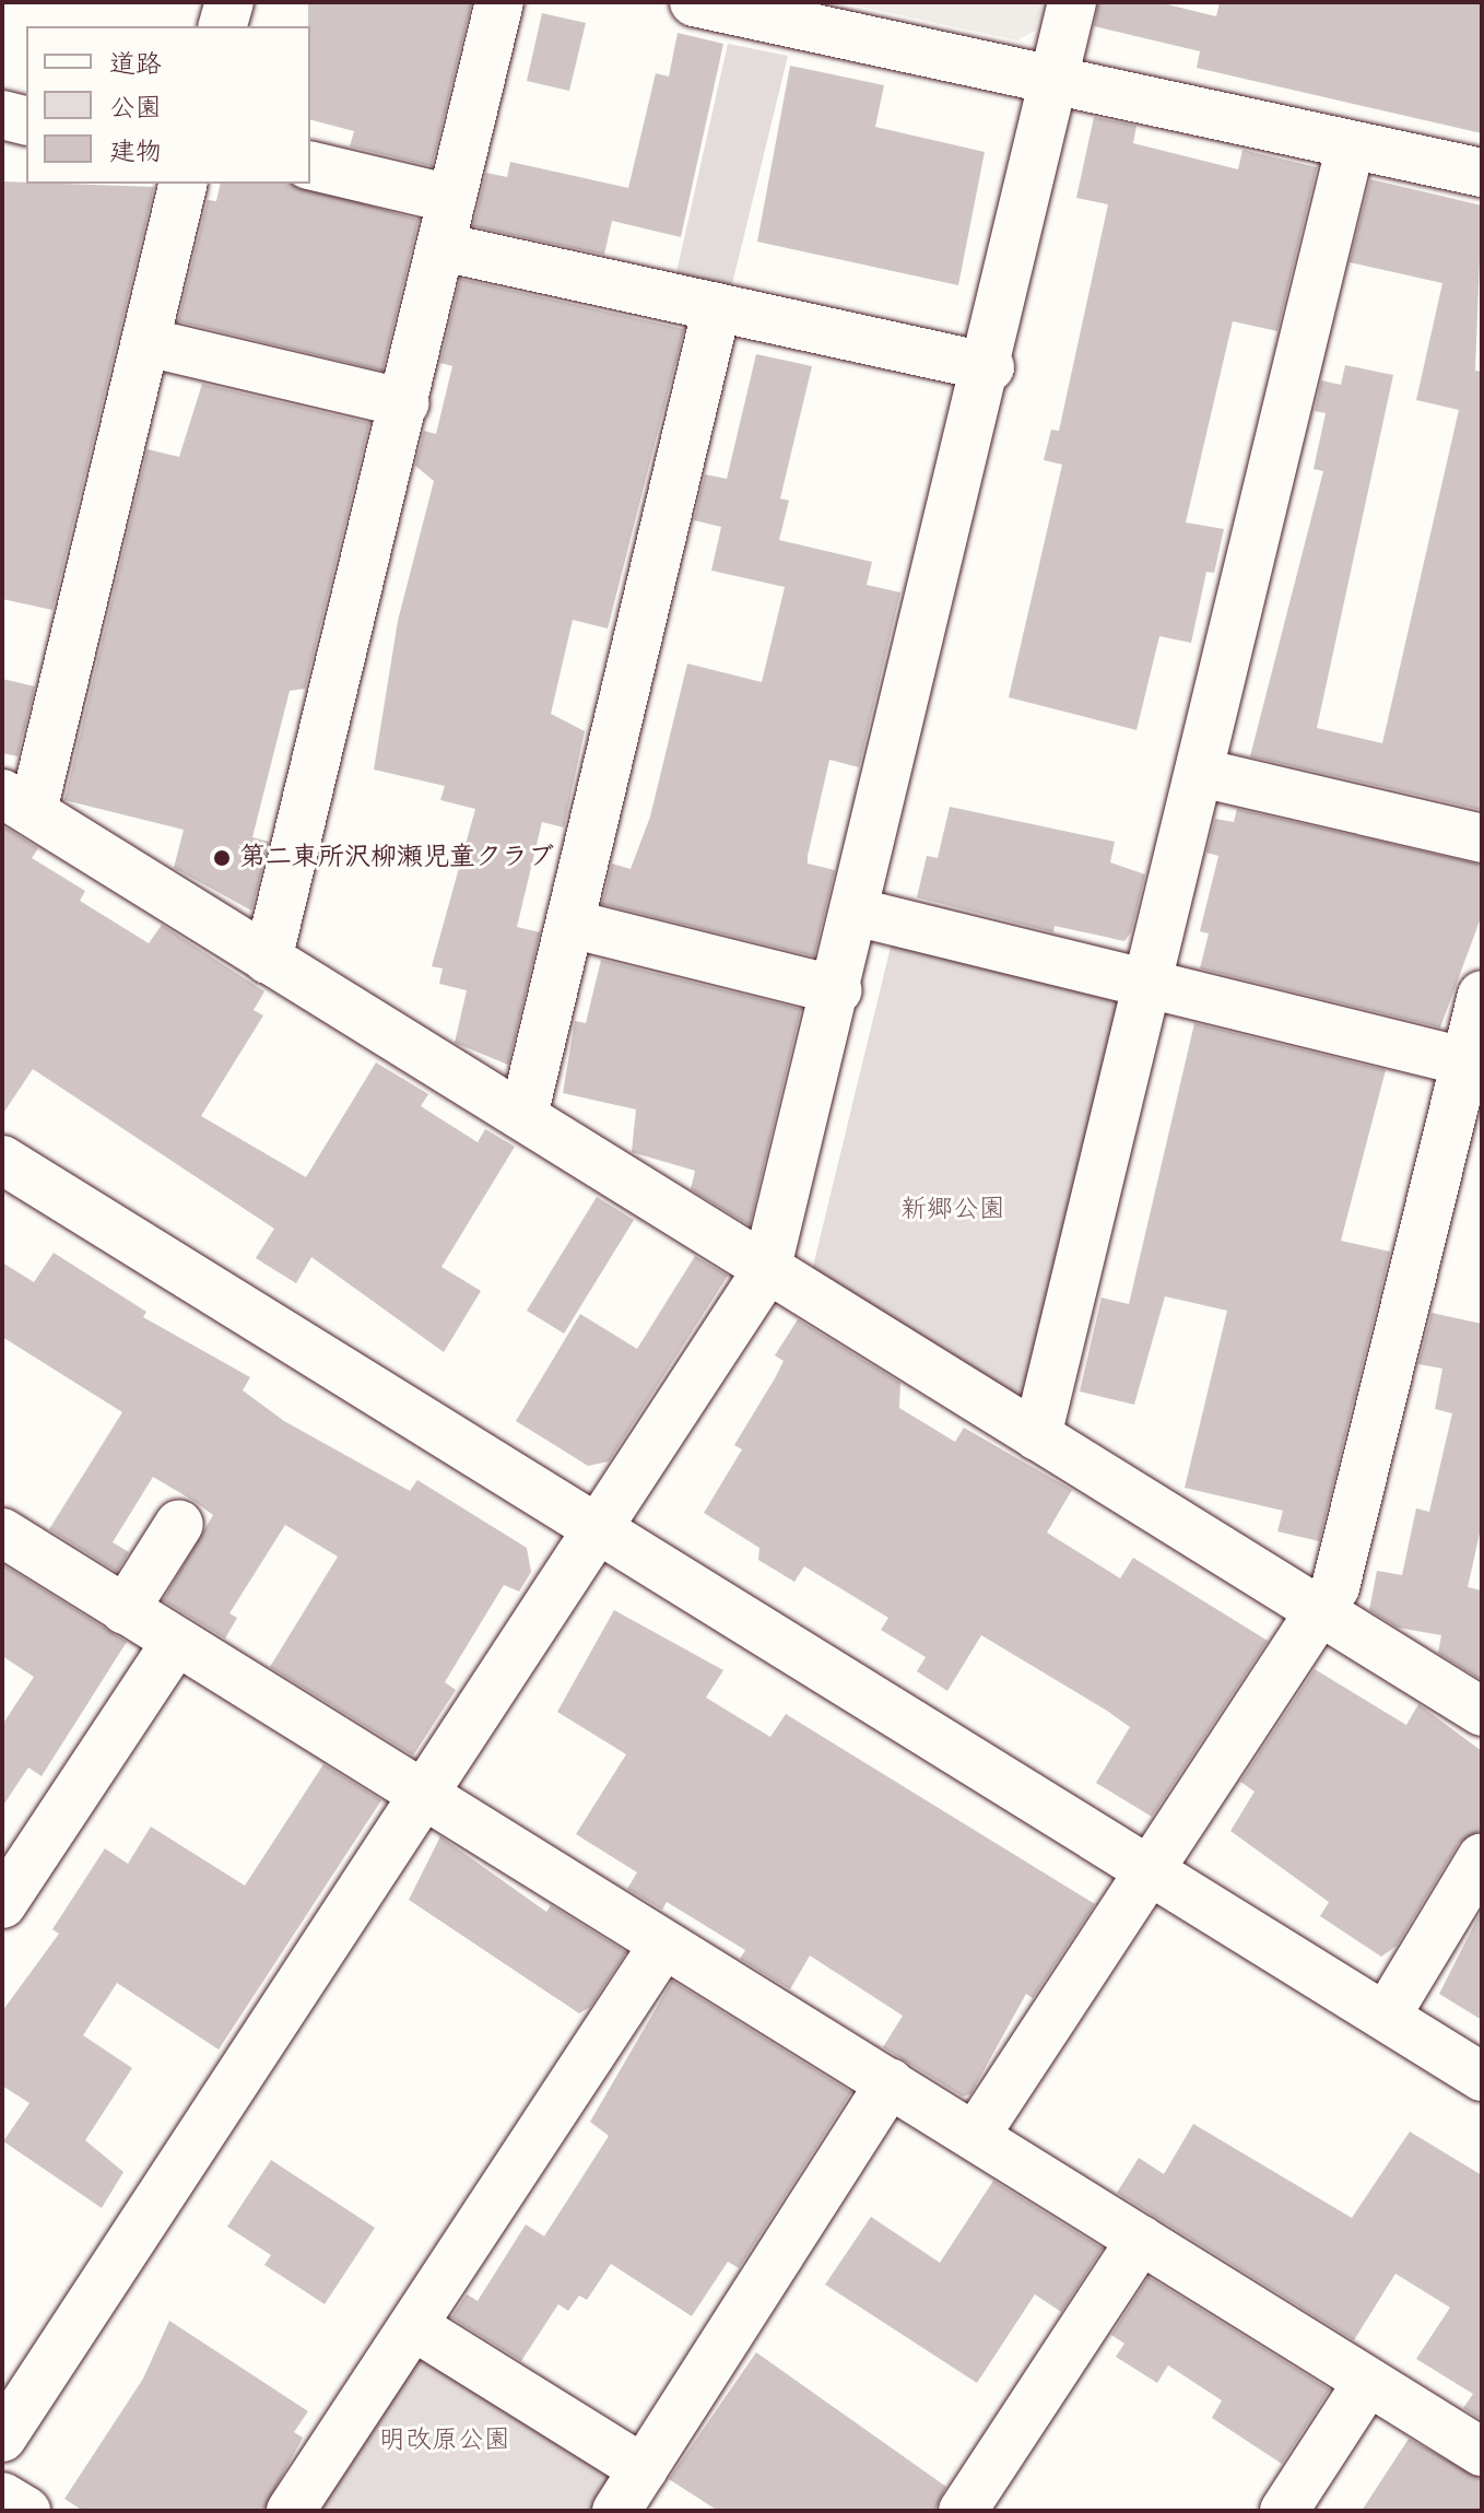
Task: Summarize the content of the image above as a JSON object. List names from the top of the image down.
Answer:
{
  "parks": ["新郷公園", "明改原公園"],
  "places": ["第二東所沢柳瀬児童クラブ"],
  "legend": ["道路", "公園", "建物"]
}
